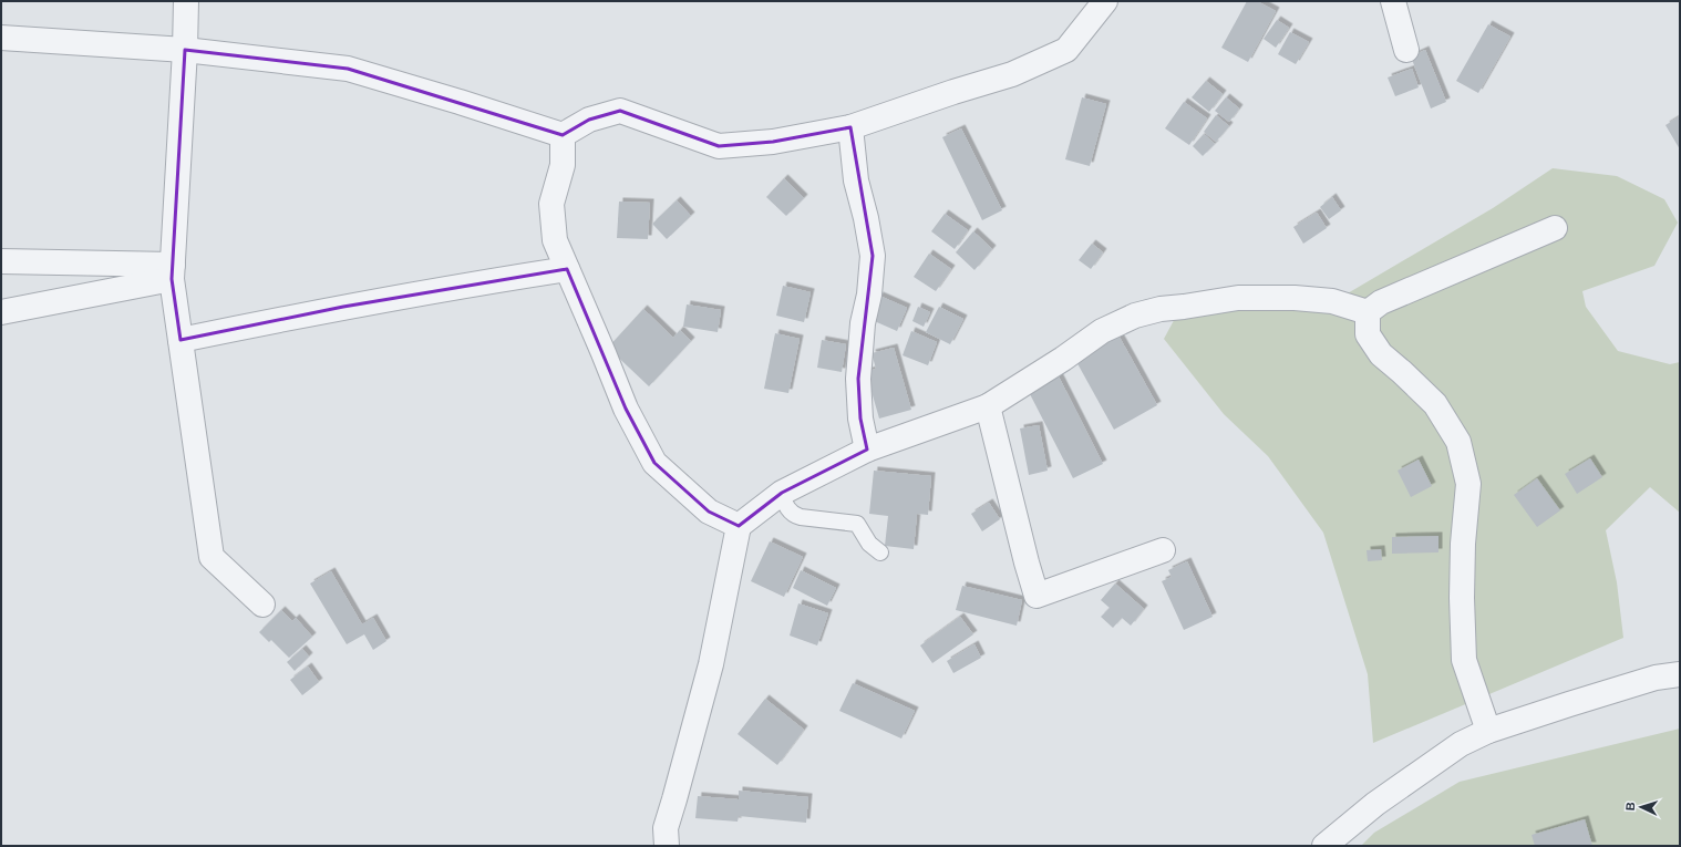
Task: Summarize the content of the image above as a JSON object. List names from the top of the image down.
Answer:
{
  "north": "left"
}
